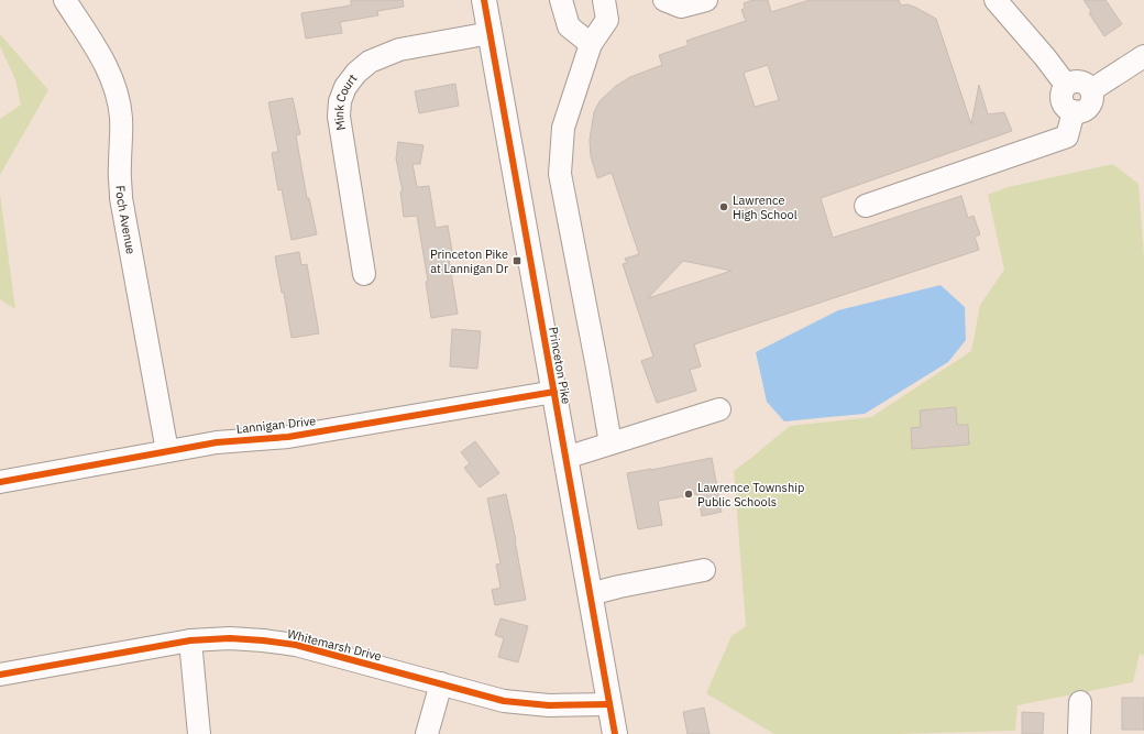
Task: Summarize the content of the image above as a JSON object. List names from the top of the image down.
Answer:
{
  "streets": {
    "main road": ["Princeton Pike"],
    "street": [
      "Mink Court",
      "Foch Avenue",
      "Lannigan Drive",
      "Whitemarsh Drive"
    ]
  },
  "crossings": [
    ["Mink Court", "Princeton Pike"],
    ["Foch Avenue", "Lannigan Drive"],
    ["Princeton Pike", "Lannigan Drive"],
    ["Princeton Pike", "Whitemarsh Drive"]
  ],
  "places": {
    "other": ["Lawrence High School", "Lawrence Township Public Schools"],
    "transit": ["Princeton Pike at Lannigan Dr"]
  }
}
